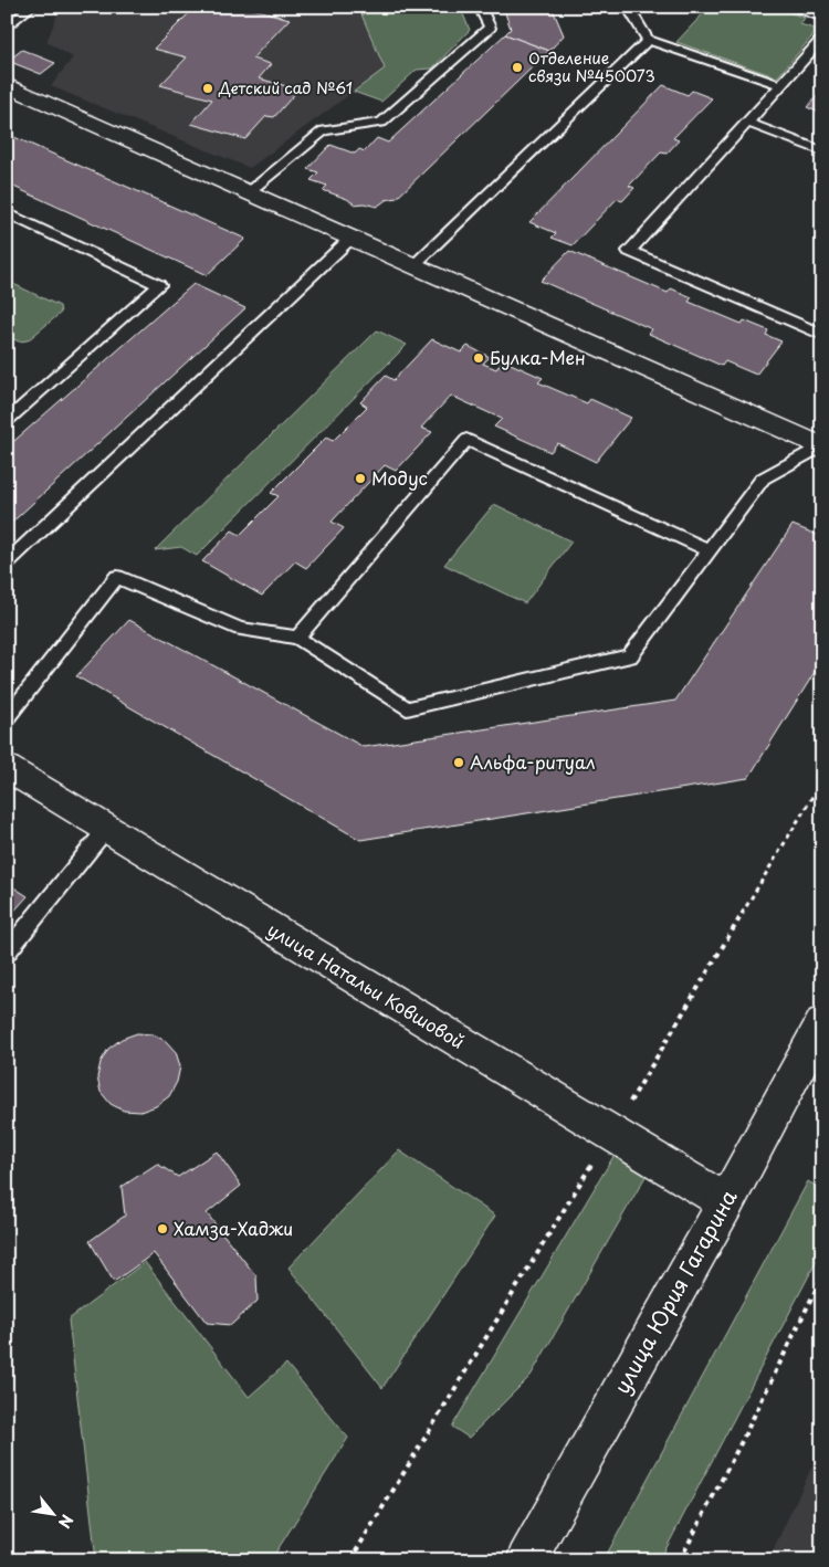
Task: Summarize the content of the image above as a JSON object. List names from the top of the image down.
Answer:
{
  "streets": {
    "street": ["улица Натальи Ковшовой", "улица Юрия Гагарина"]
  },
  "crossings": [
    ["улица Натальи Ковшовой", "улица Юрия Гагарина"]
  ],
  "places": [
    "Отделение связи №450073",
    "Детский сад №61",
    "Булка-Мен",
    "Модус",
    "Альфа-ритуал",
    "Хамза-Хаджи"
  ],
  "north": "bottom right"
}
